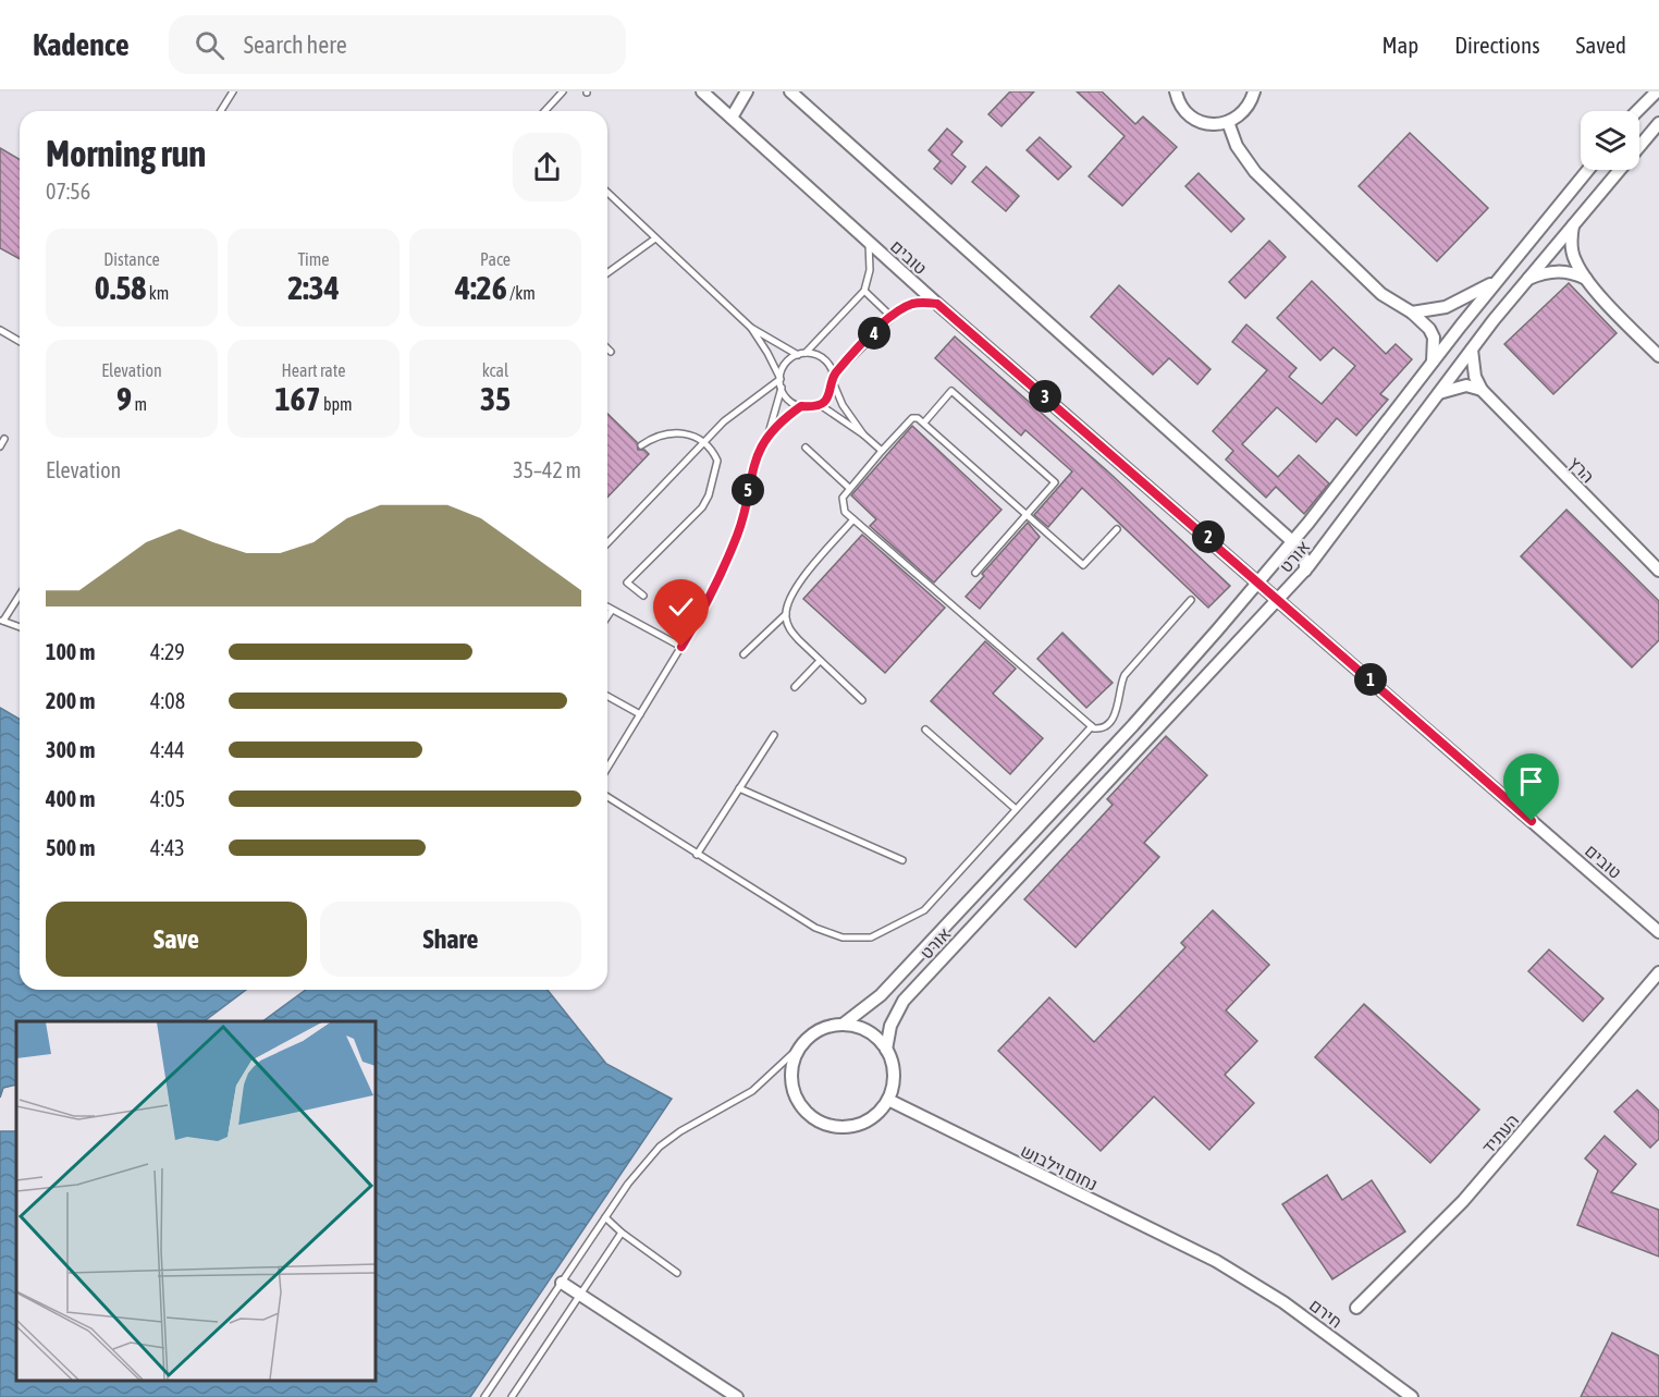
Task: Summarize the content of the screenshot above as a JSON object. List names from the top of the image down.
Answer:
{
  "streets": {
    "street": [
      "טובים",
      "הרץ",
      "אורט",
      "העתיד",
      "נחום וילבוש",
      "חירם"
    ]
  },
  "crossings": [
    ["טובים", "אורט"],
    ["הרץ", "אורט"],
    ["אורט", "נחום וילבוש"],
    ["נחום וילבוש", "חירם"]
  ],
  "page": {
    "header": "Kadence",
    "search": "Search here",
    "nav": ["Map", "Directions", "Saved"],
    "heading": ["Morning run", "07:56"],
    "stats": [
      ["Distance", "0.58 km"],
      ["Time", "2:34"],
      ["Pace", "4:26 /km"],
      ["Elevation", "9 m"],
      ["Heart rate", "167 bpm"],
      ["kcal", "35"]
    ],
    "pins": [
      "4",
      "3",
      "5",
      "2",
      "1"
    ],
    "chart": ["Elevation", "35–42 m"],
    "list": [
      {
        "name": "100 m",
        "note": "4:29"
      },
      {
        "name": "200 m",
        "note": "4:08"
      },
      {
        "name": "300 m",
        "note": "4:44"
      },
      {
        "name": "400 m",
        "note": "4:05"
      },
      {
        "name": "500 m",
        "note": "4:43"
      }
    ],
    "buttons": ["Save", "Share"]
  }
}
